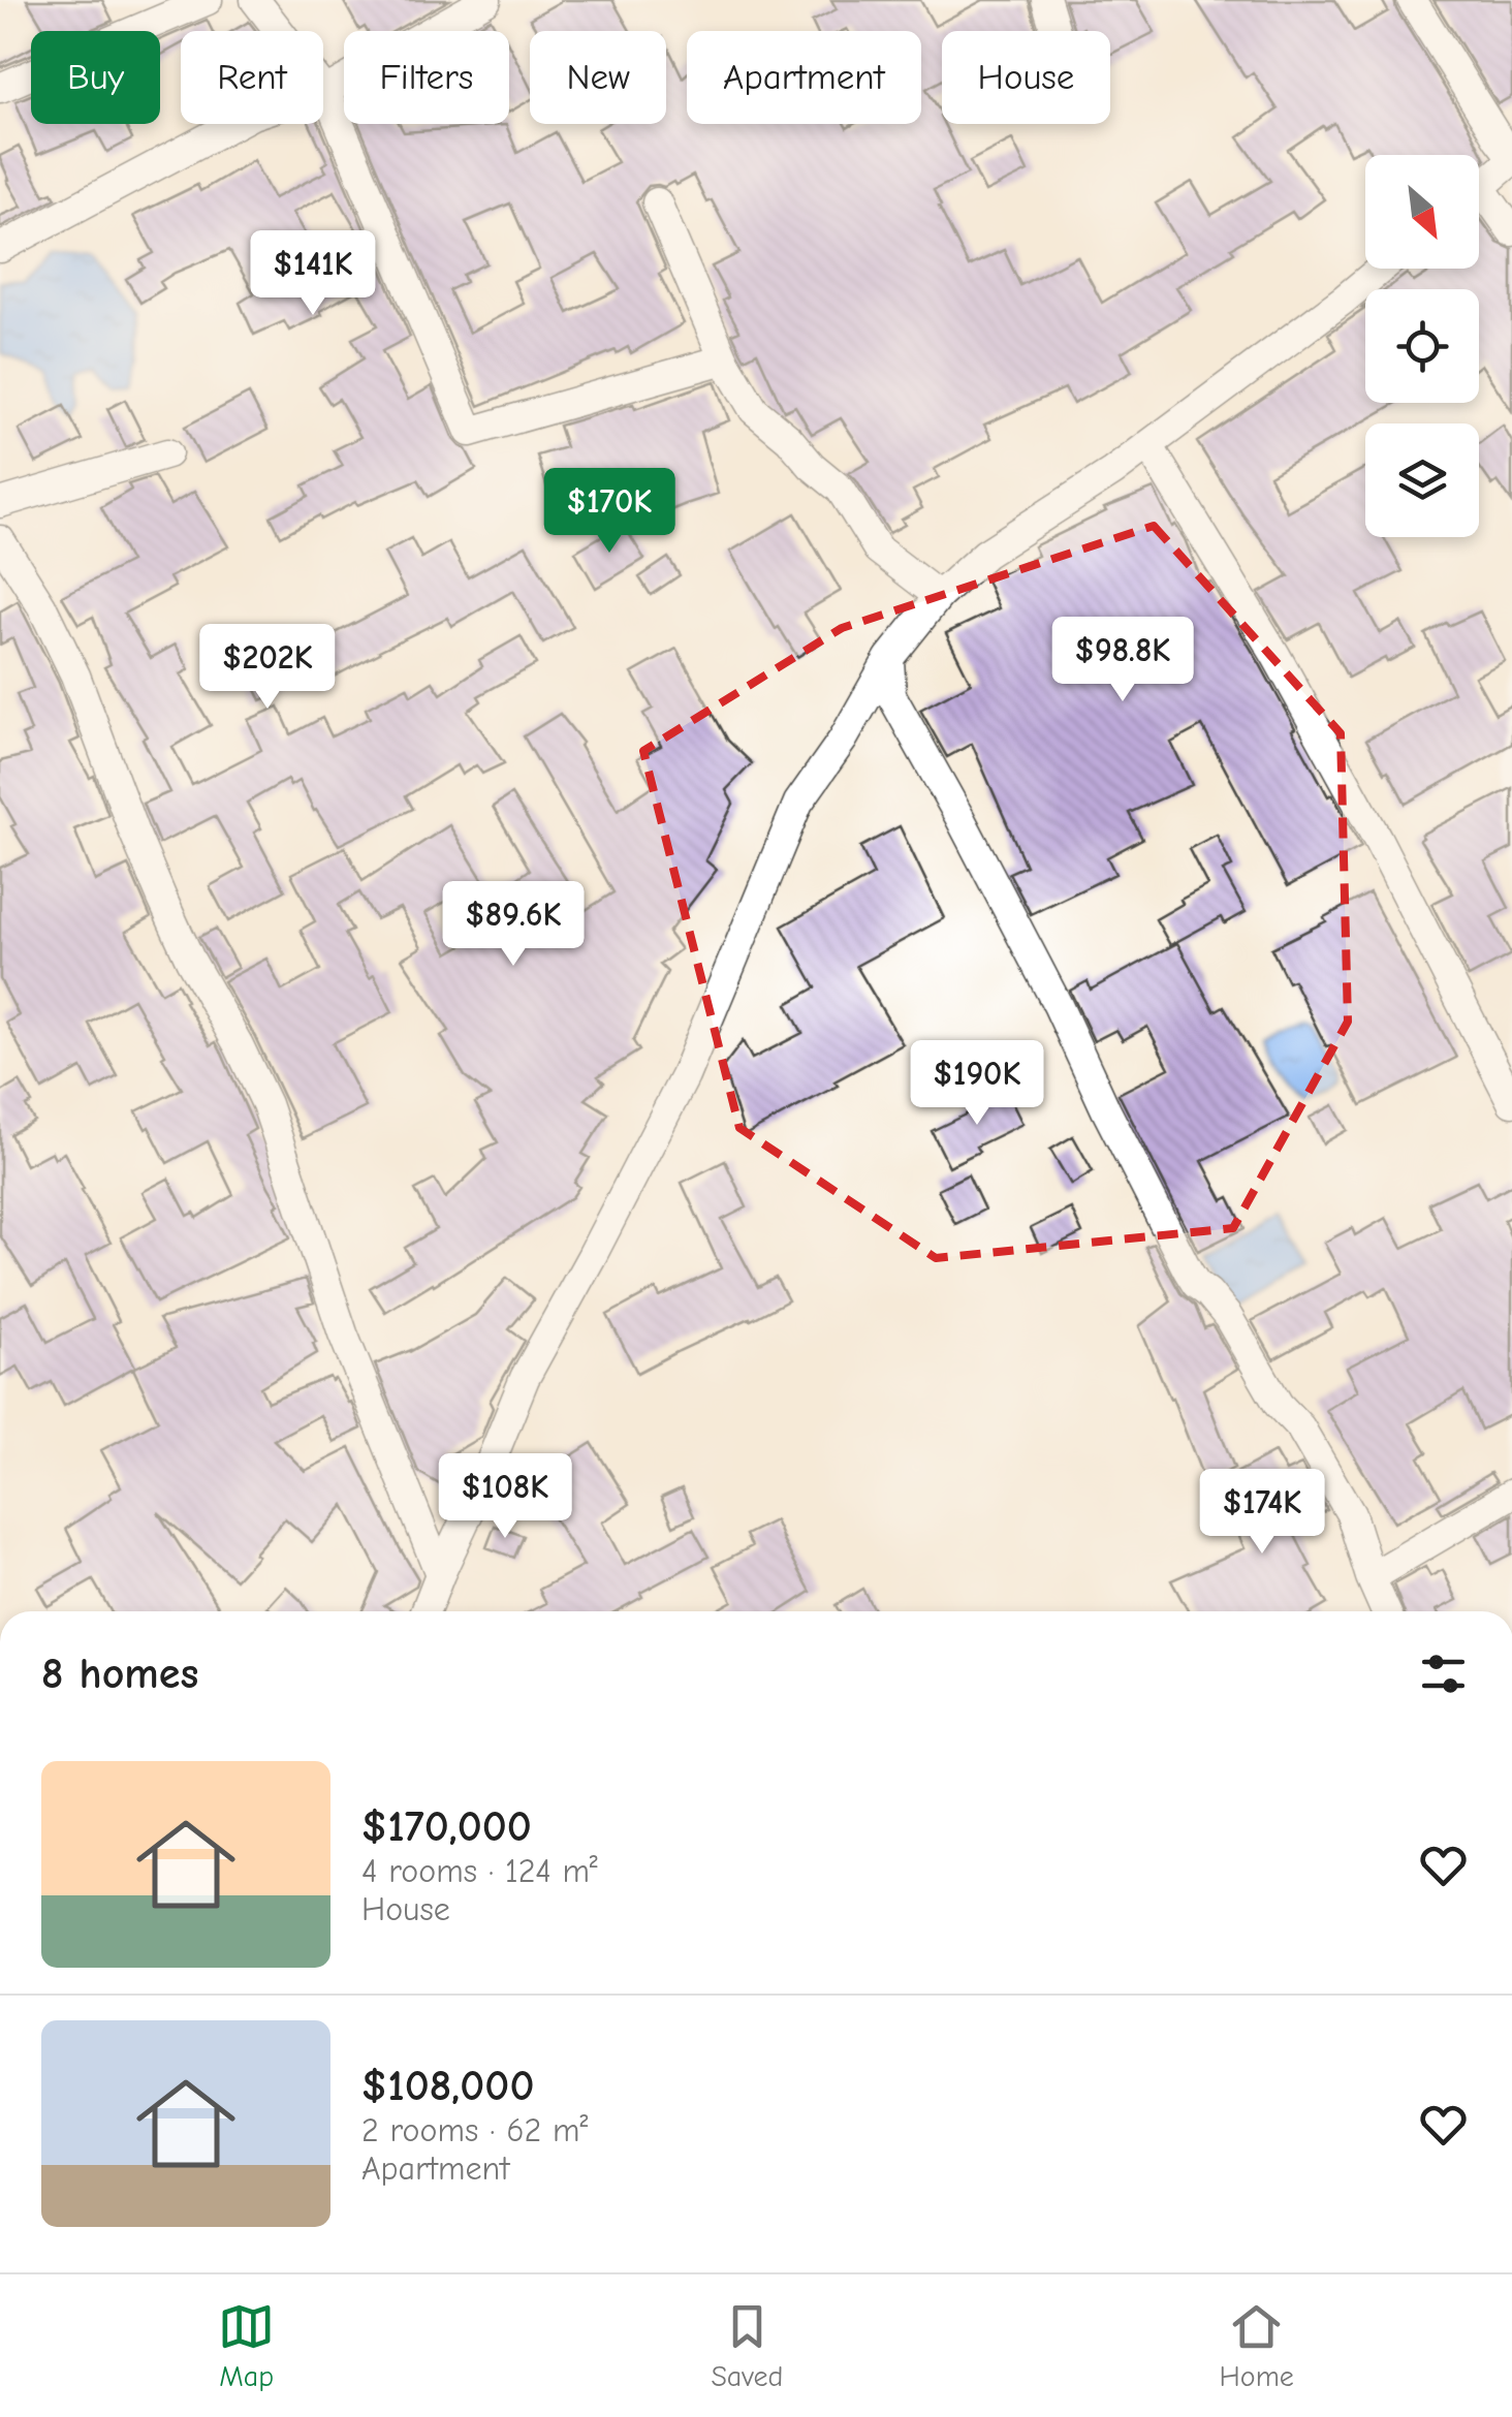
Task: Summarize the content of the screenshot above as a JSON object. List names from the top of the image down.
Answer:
{
  "north": "bottom right",
  "page": {
    "chip": [
      "Buy",
      "Rent",
      "Filters",
      "New",
      "Apartment",
      "House"
    ],
    "price": [
      "$141K",
      "$170K",
      "$98.8K",
      "$202K",
      "$89.6K",
      "$190K",
      "$108K",
      "$174K"
    ],
    "heading": "8 homes",
    "list": [
      {
        "name": "$170,000",
        "note": "4 rooms · 124 m² · House"
      },
      {
        "name": "$108,000",
        "note": "2 rooms · 62 m² · Apartment"
      }
    ],
    "tabs": ["Map", "Saved", "Home"]
  }
}
